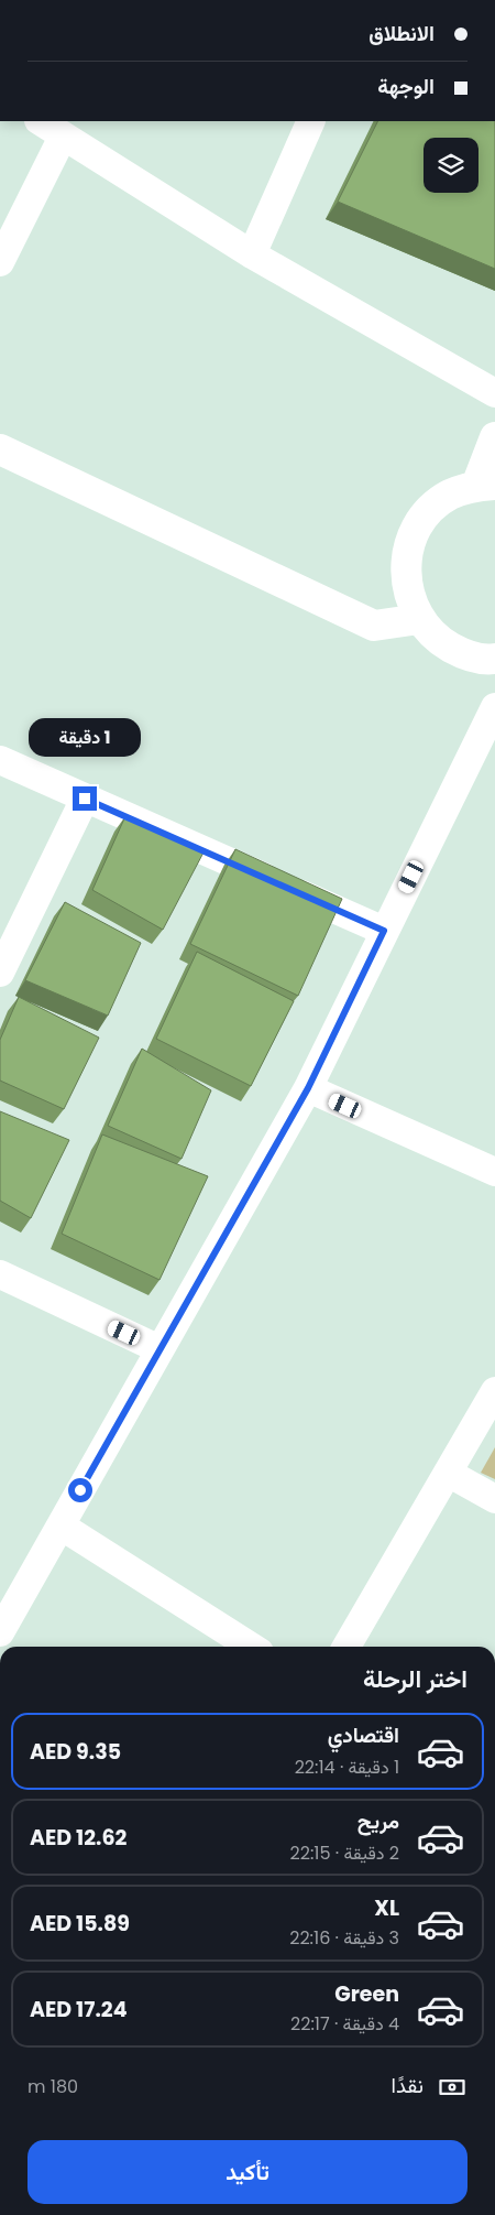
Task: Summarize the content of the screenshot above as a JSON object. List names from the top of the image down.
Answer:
{
  "page": {
    "banner": ["الانطلاق", "الوجهة"],
    "bubble": "1 دقيقة",
    "heading": "اختر الرحلة",
    "list": [
      {
        "name": "اقتصادي",
        "note": "1 دقيقة · 22:14",
        "value": "AED 9.35"
      },
      {
        "name": "مريح",
        "note": "2 دقيقة · 22:15",
        "value": "AED 12.62"
      },
      {
        "name": "XL",
        "note": "3 دقيقة · 22:16",
        "value": "AED 15.89"
      },
      {
        "name": "Green",
        "note": "4 دقيقة · 22:17",
        "value": "AED 17.24"
      }
    ],
    "pay": ["نقدًا", "180 m"],
    "buttons": "تأكيد"
  }
}
